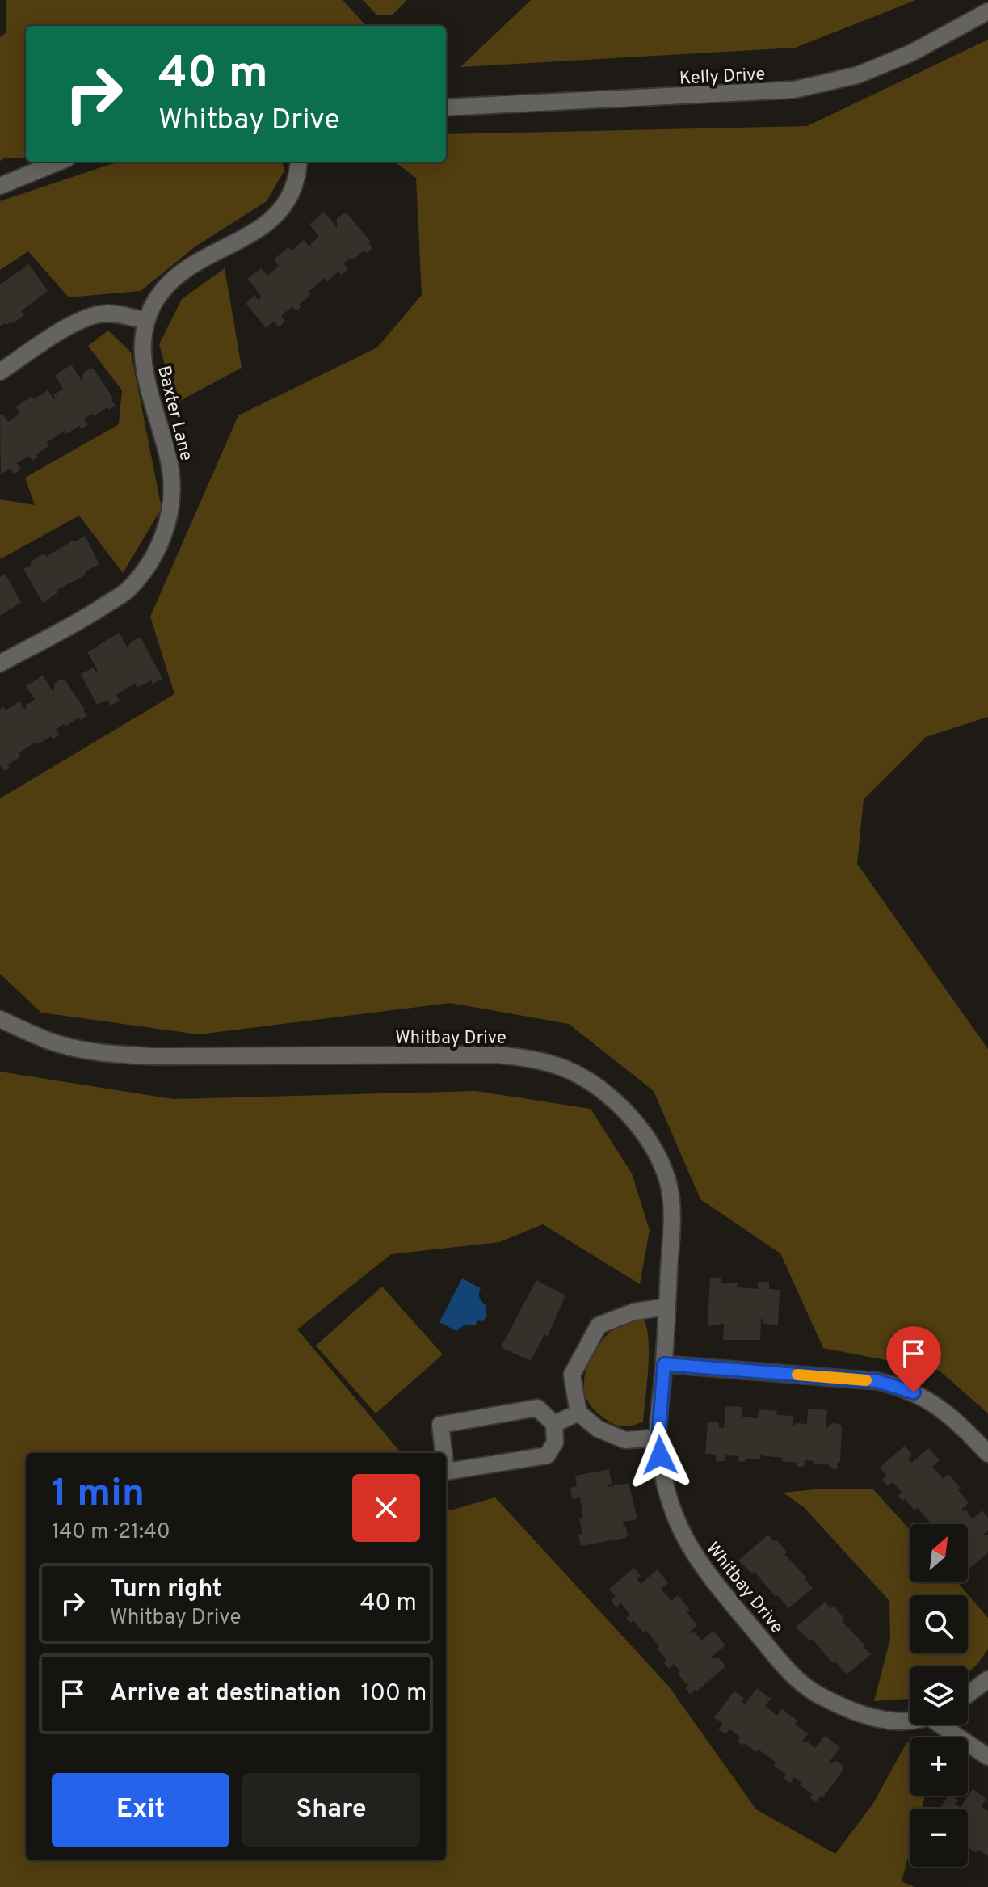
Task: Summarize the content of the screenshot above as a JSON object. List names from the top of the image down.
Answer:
{
  "streets": {
    "street": ["Kelly Drive", "Baxter Lane", "Whitbay Drive"]
  },
  "north": "top right",
  "page": {
    "turn": ["40 m", "Whitbay Drive"],
    "heading": ["1 min", "140 m · 21:40"],
    "map_buttons": ["+", "−"],
    "list": [
      {
        "name": "Turn right",
        "note": "Whitbay Drive",
        "value": "40 m"
      },
      {
        "name": "Arrive at destination",
        "value": "100 m"
      }
    ],
    "buttons": ["Exit", "Share"]
  }
}
